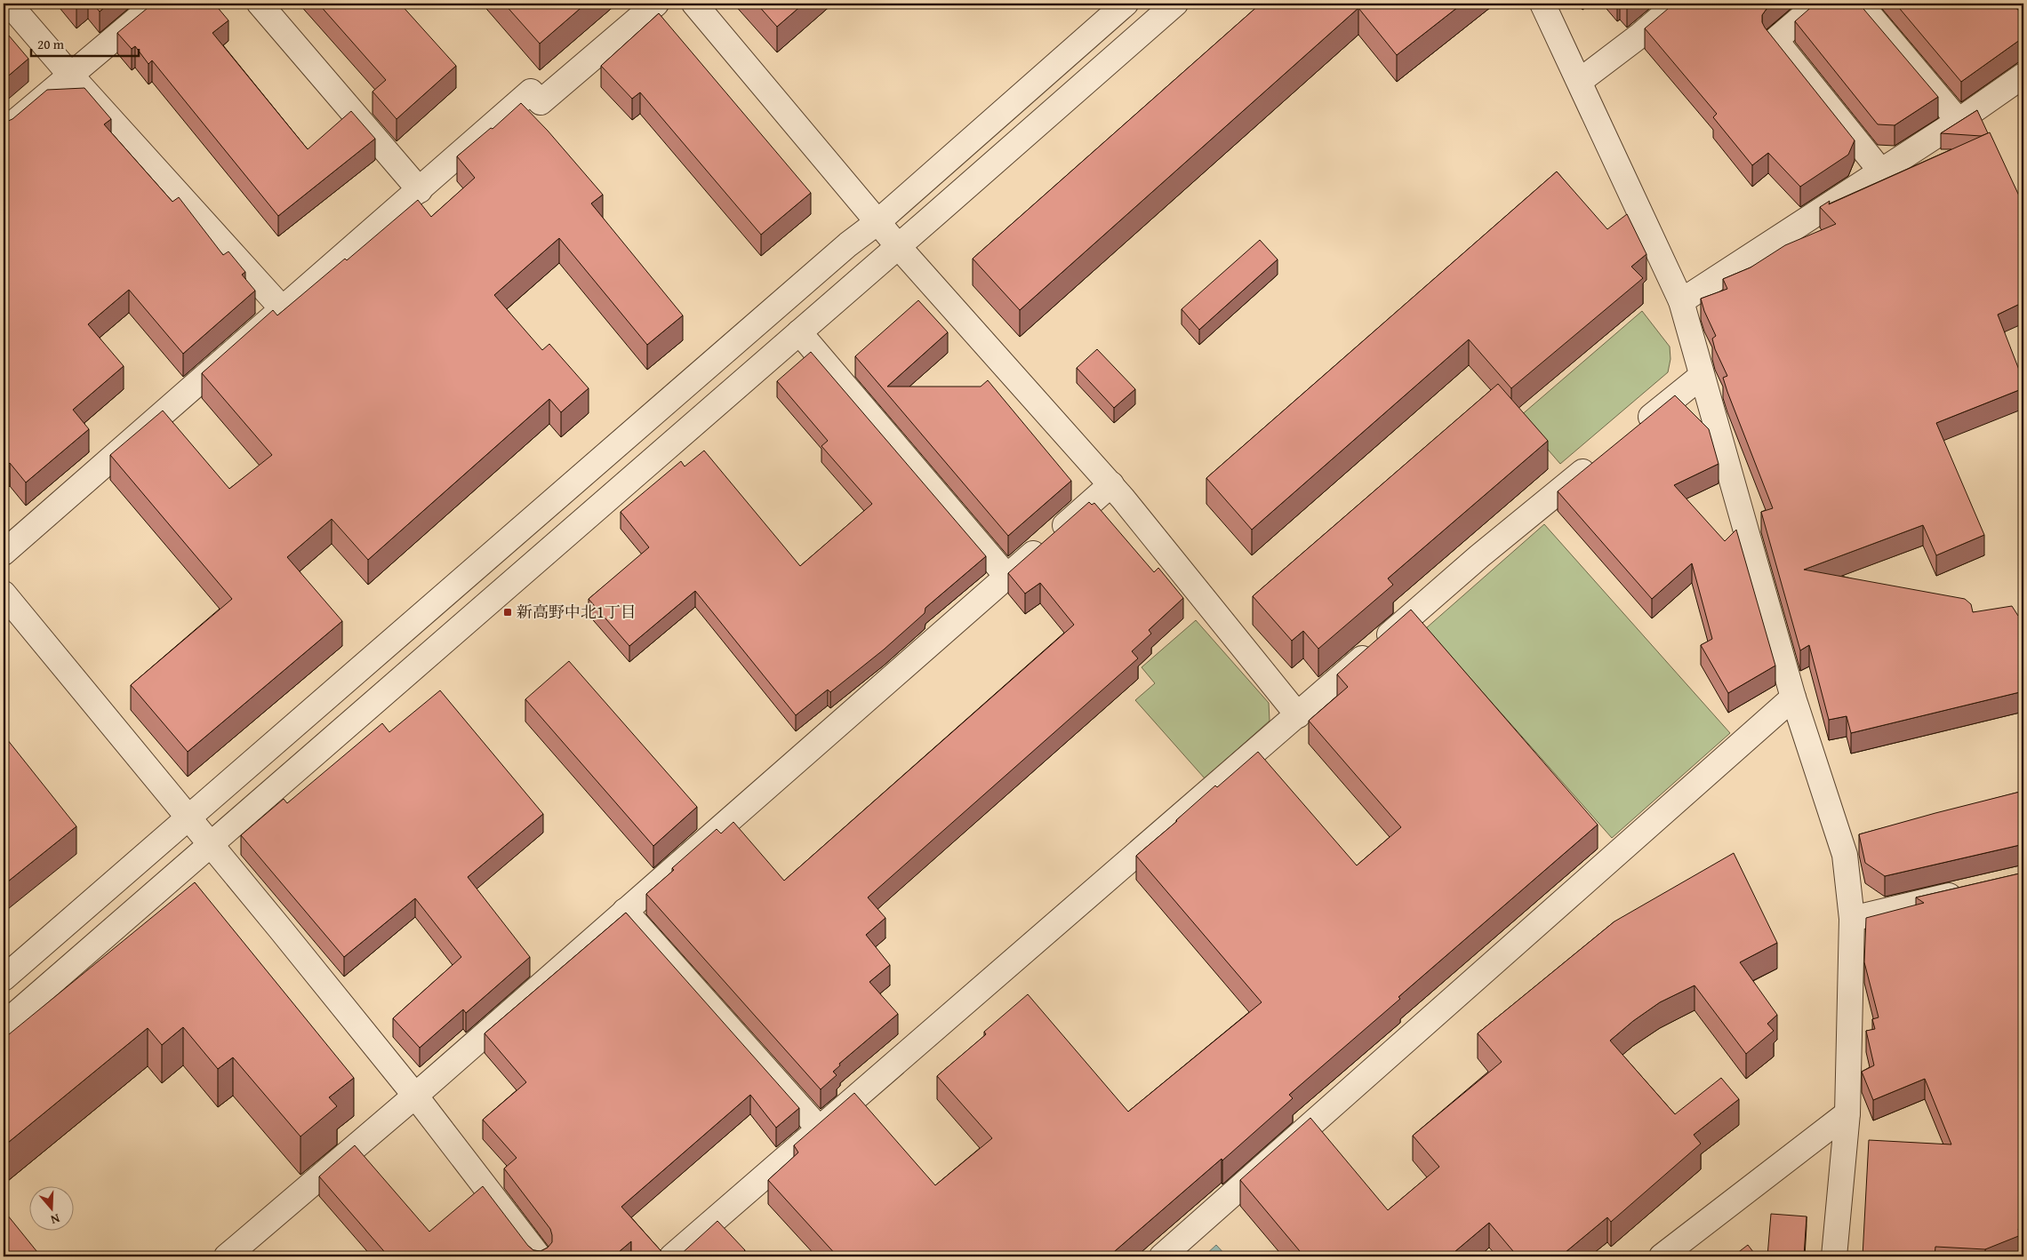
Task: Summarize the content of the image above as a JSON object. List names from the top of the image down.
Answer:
{
  "places": {
    "transit": ["新高野中北1丁目"]
  },
  "scale_bar": "20 m",
  "north": "bottom"
}
